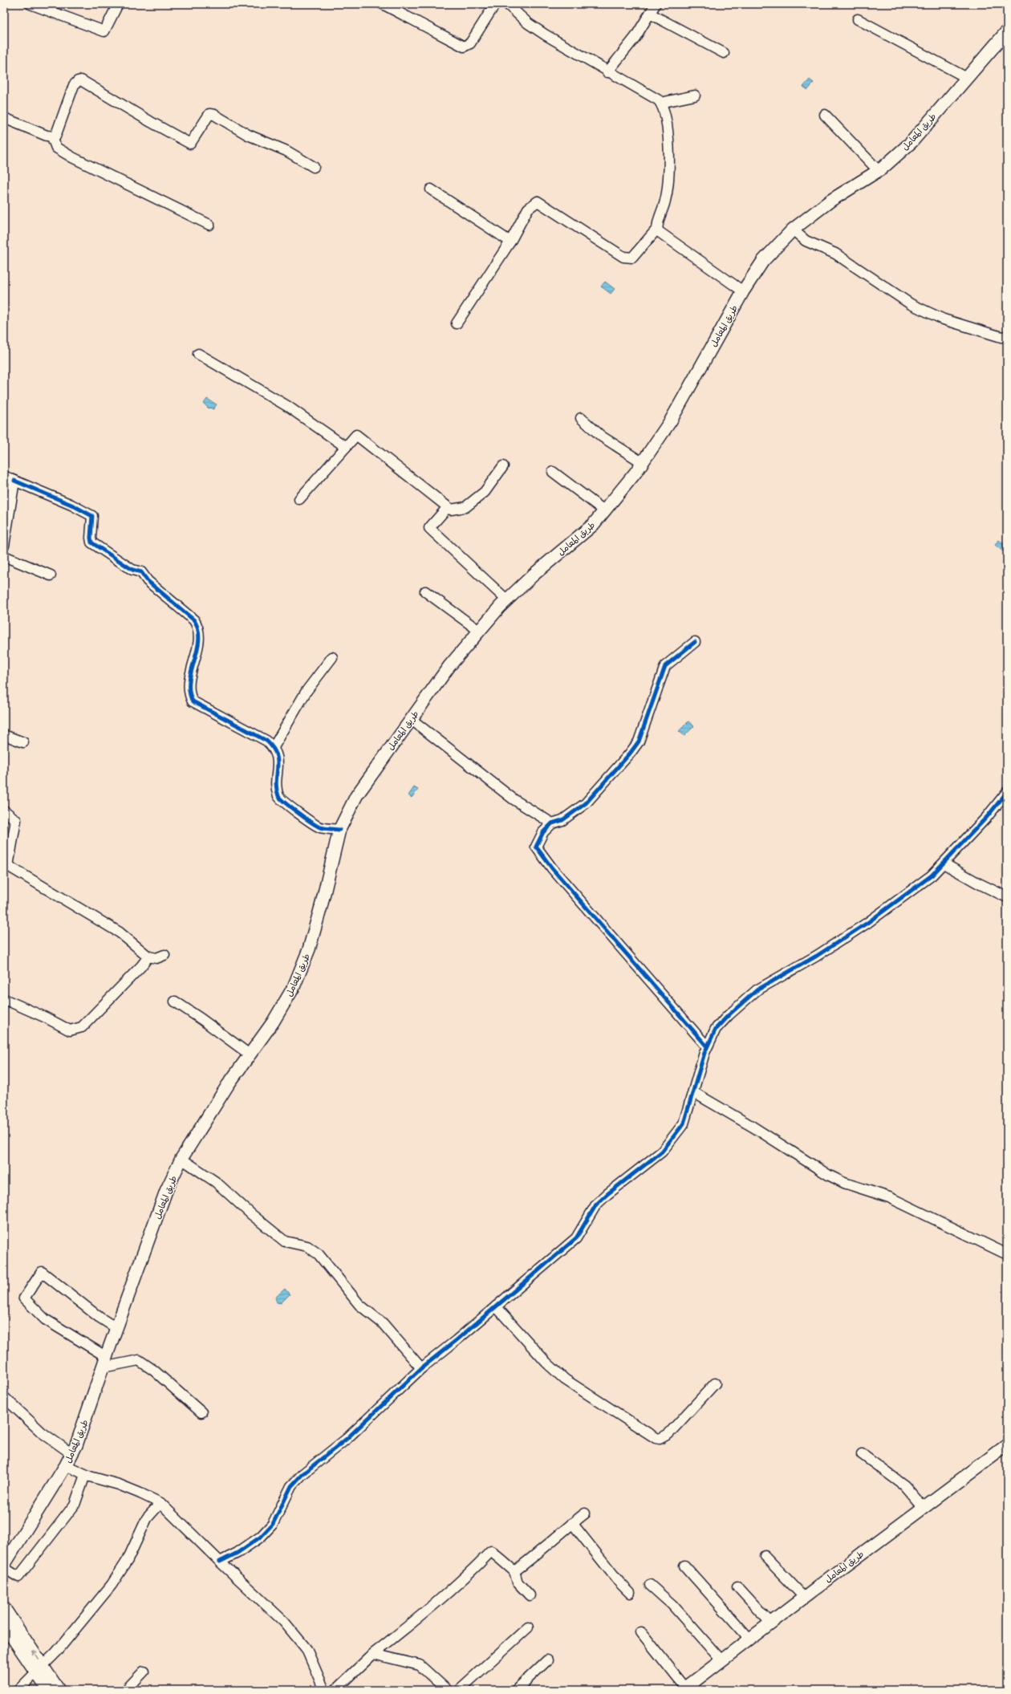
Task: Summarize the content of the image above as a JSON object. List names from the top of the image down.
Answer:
{
  "streets": {
    "main road": ["طريق المعامل"]
  }
}
